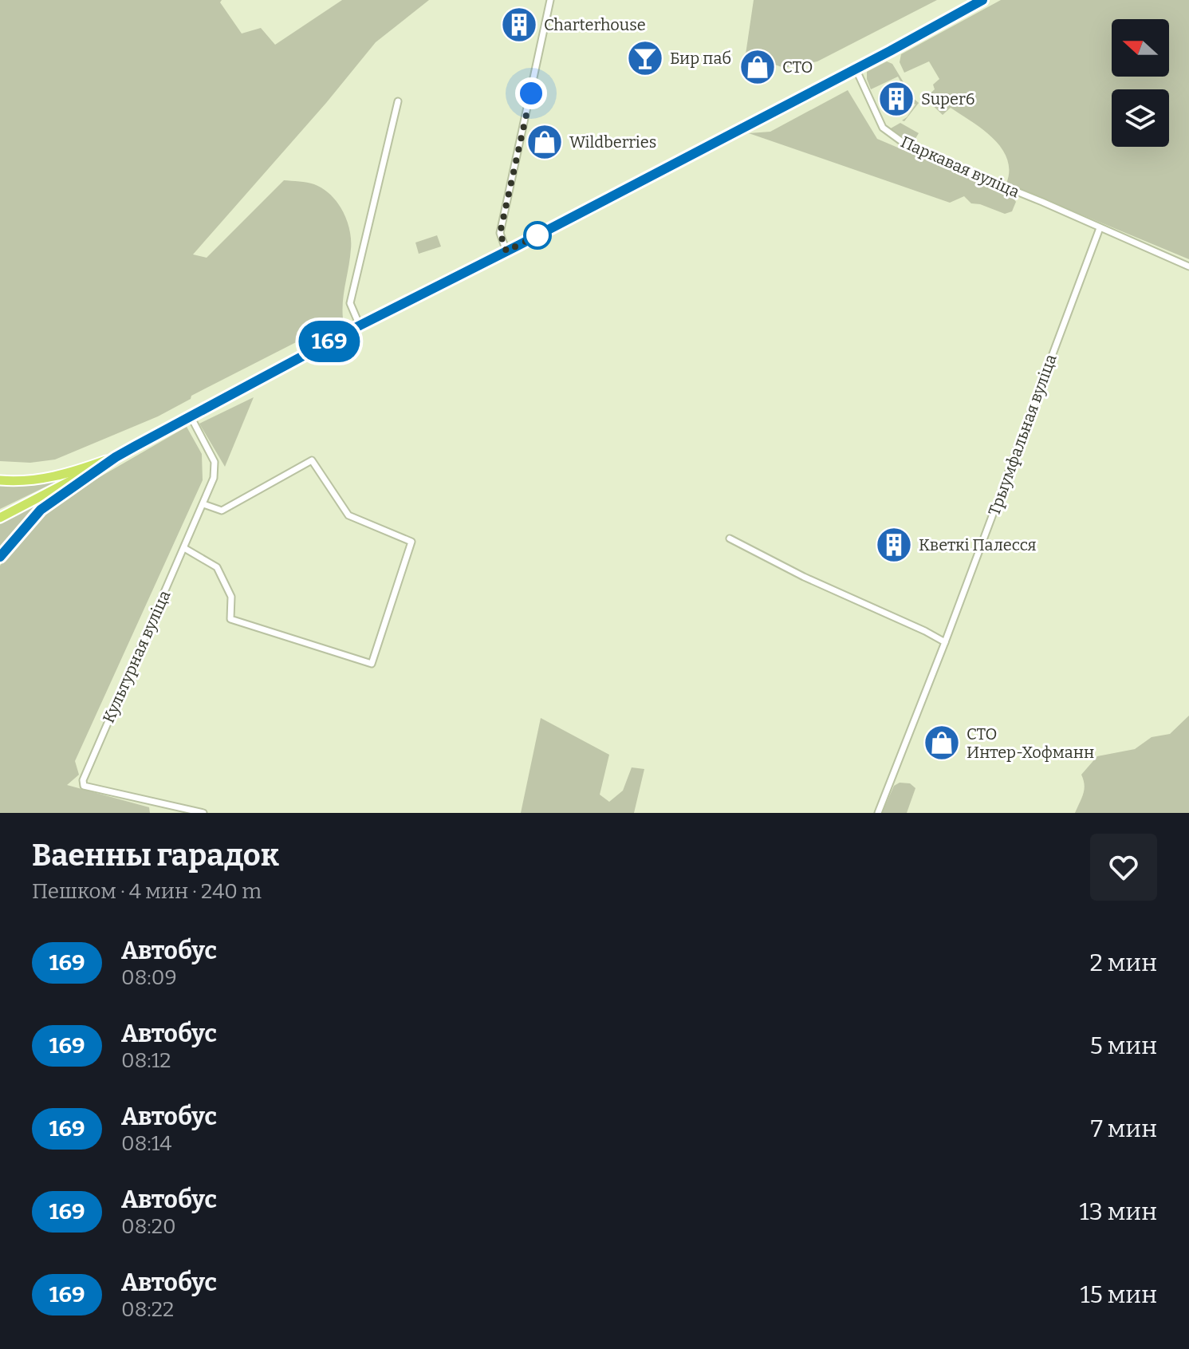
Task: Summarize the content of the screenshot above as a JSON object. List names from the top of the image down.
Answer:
{
  "streets": {
    "street": ["Паркавая вуліца", "Трыумфальная вуліца", "Культурная вуліца"]
  },
  "crossings": [
    ["Паркавая вуліца", "Трыумфальная вуліца"]
  ],
  "places": {
    "building": ["Charterhouse", "Super6", "Кветкі Палесся"],
    "bar": ["Бир паб"],
    "shop": ["СТО", "Wildberries", "СТО Интер-Хофманн"]
  },
  "lines": ["bus line 169"],
  "north": "left",
  "page": {
    "on_map": "169",
    "heading": ["Ваенны гарадок", "Пешком · 4 мин · 240 m"],
    "list": [
      {
        "mark": "169",
        "name": "Автобус",
        "note": "08:09",
        "value": "2 мин"
      },
      {
        "mark": "169",
        "name": "Автобус",
        "note": "08:12",
        "value": "5 мин"
      },
      {
        "mark": "169",
        "name": "Автобус",
        "note": "08:14",
        "value": "7 мин"
      },
      {
        "mark": "169",
        "name": "Автобус",
        "note": "08:20",
        "value": "13 мин"
      },
      {
        "mark": "169",
        "name": "Автобус",
        "note": "08:22",
        "value": "15 мин"
      }
    ]
  }
}
